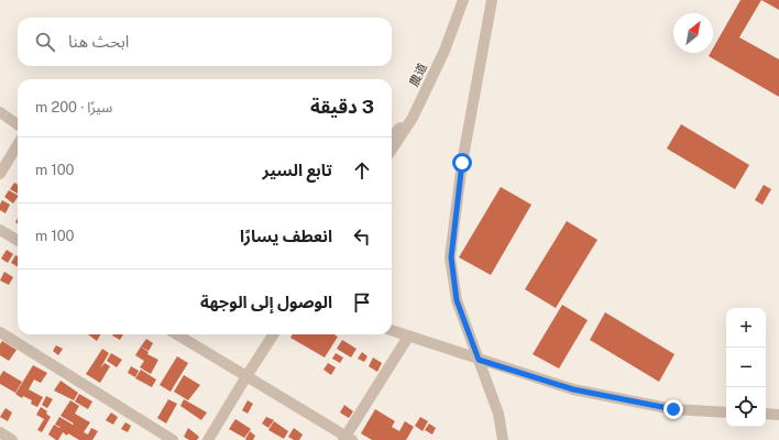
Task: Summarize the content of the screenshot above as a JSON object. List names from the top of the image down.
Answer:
{
  "streets": {
    "street": ["農道"]
  },
  "north": "top right",
  "page": {
    "search": "ابحث هنا",
    "heading": ["3 دقيقة", "سيرًا · 200 m"],
    "list": [
      ["تابع السير", "100 m"],
      ["انعطف يسارًا", "100 m"],
      "الوصول إلى الوجهة"
    ],
    "map_buttons": ["+", "−"]
  }
}
